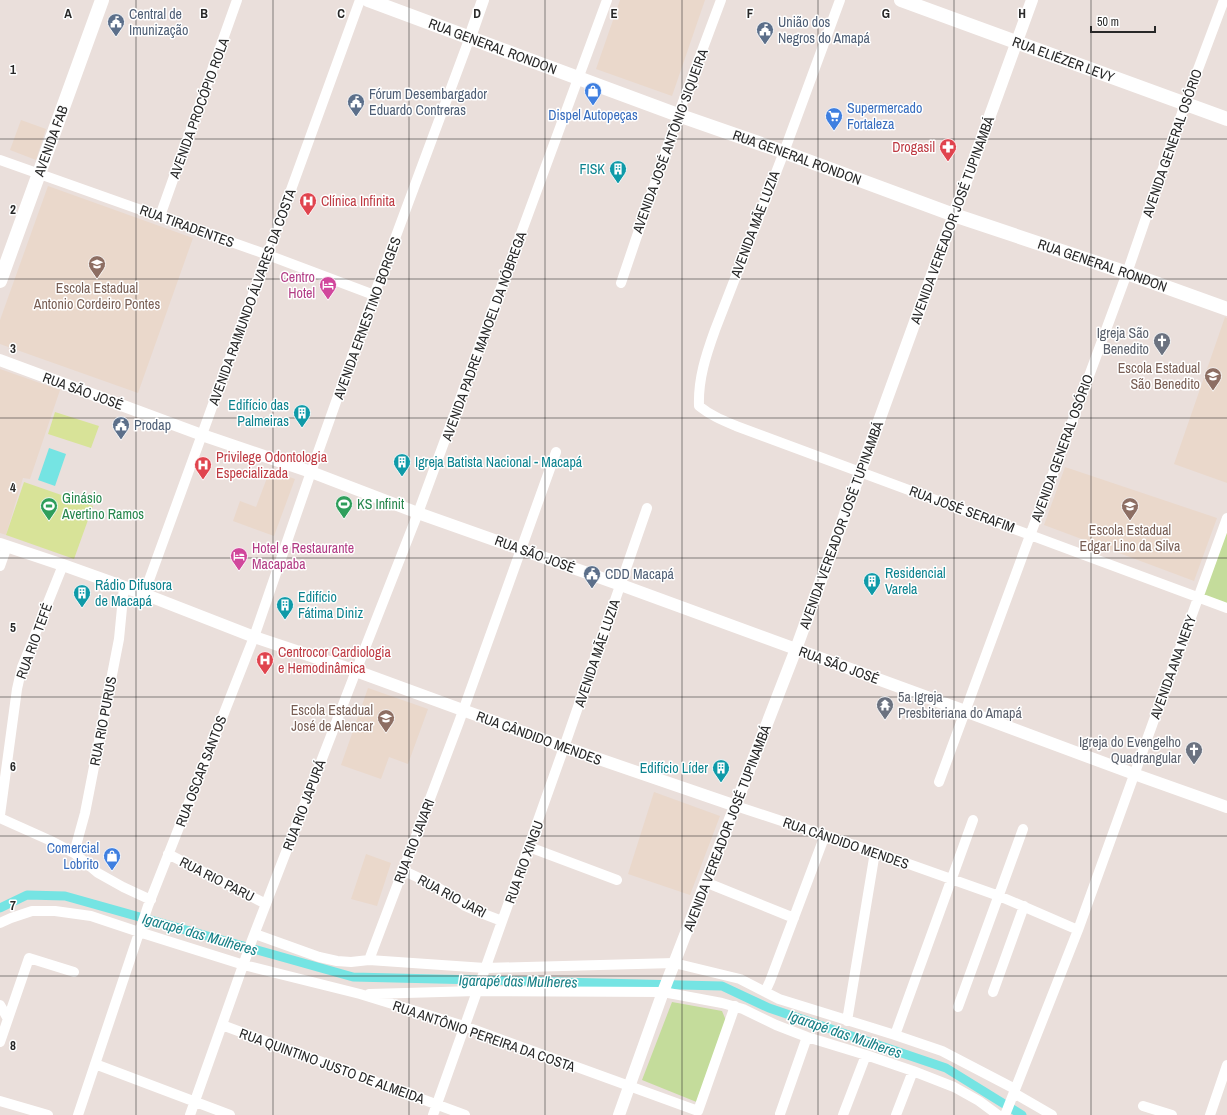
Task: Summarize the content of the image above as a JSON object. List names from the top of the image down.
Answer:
{
  "streets": {
    "main road": ["RUA GENERAL RONDON", "RUA ELIÉZER LEVY", "AVENIDA FAB"],
    "street": [
      "AVENIDA PROCÓPIO ROLA",
      "AVENIDA JOSÉ ANTÔNIO SIQUEIRA",
      "AVENIDA GENERAL OSÓRIO",
      "AVENIDA VEREADOR JOSÉ TUPINAMBÁ",
      "AVENIDA MÃE LUZIA",
      "RUA TIRADENTES",
      "AVENIDA RAIMUNDO ÁLVARES DA COSTA",
      "AVENIDA ERNESTINO BORGES",
      "AVENIDA PADRE MANOEL DA NÓBREGA",
      "RUA SÃO JOSÉ",
      "RUA JOSÉ SERAFIM",
      "RUA RIO TEFÉ",
      "AVENIDA ANA NERY",
      "RUA RIO PURUS",
      "RUA CÂNDIDO MENDES",
      "RUA OSCAR SANTOS",
      "RUA RIO JAPURÁ",
      "RUA RIO JAVARI",
      "RUA RIO XINGU",
      "RUA RIO PARU",
      "RUA RIO JARI",
      "RUA ANTÔNIO PEREIRA DA COSTA",
      "RUA QUINTINO JUSTO DE ALMEIDA"
    ]
  },
  "crossings": [
    ["RUA GENERAL RONDON", "AVENIDA JOSÉ ANTÔNIO SIQUEIRA"],
    ["RUA GENERAL RONDON", "AVENIDA GENERAL OSÓRIO"],
    ["RUA GENERAL RONDON", "AVENIDA VEREADOR JOSÉ TUPINAMBÁ"],
    ["RUA GENERAL RONDON", "AVENIDA MÃE LUZIA"],
    ["RUA GENERAL RONDON", "AVENIDA ERNESTINO BORGES"],
    ["RUA GENERAL RONDON", "AVENIDA PADRE MANOEL DA NÓBREGA"],
    ["RUA ELIÉZER LEVY", "AVENIDA GENERAL OSÓRIO"],
    ["RUA ELIÉZER LEVY", "AVENIDA VEREADOR JOSÉ TUPINAMBÁ"],
    ["AVENIDA PROCÓPIO ROLA", "RUA TIRADENTES"],
    ["AVENIDA FAB", "RUA TIRADENTES"],
    ["AVENIDA GENERAL OSÓRIO", "RUA SÃO JOSÉ"],
    ["AVENIDA GENERAL OSÓRIO", "RUA JOSÉ SERAFIM"],
    ["AVENIDA VEREADOR JOSÉ TUPINAMBÁ", "RUA SÃO JOSÉ"],
    ["AVENIDA VEREADOR JOSÉ TUPINAMBÁ", "RUA JOSÉ SERAFIM"],
    ["AVENIDA VEREADOR JOSÉ TUPINAMBÁ", "RUA CÂNDIDO MENDES"],
    ["AVENIDA VEREADOR JOSÉ TUPINAMBÁ", "RUA ANTÔNIO PEREIRA DA COSTA"],
    ["AVENIDA MÃE LUZIA", "RUA SÃO JOSÉ"],
    ["AVENIDA MÃE LUZIA", "RUA JOSÉ SERAFIM"],
    ["AVENIDA MÃE LUZIA", "RUA CÂNDIDO MENDES"],
    ["AVENIDA MÃE LUZIA", "RUA RIO XINGU"],
    ["RUA TIRADENTES", "AVENIDA RAIMUNDO ÁLVARES DA COSTA"],
    ["RUA TIRADENTES", "AVENIDA ERNESTINO BORGES"],
    ["AVENIDA RAIMUNDO ÁLVARES DA COSTA", "RUA SÃO JOSÉ"],
    ["AVENIDA RAIMUNDO ÁLVARES DA COSTA", "RUA CÂNDIDO MENDES"],
    ["AVENIDA ERNESTINO BORGES", "RUA SÃO JOSÉ"],
    ["AVENIDA ERNESTINO BORGES", "RUA CÂNDIDO MENDES"],
    ["AVENIDA ERNESTINO BORGES", "RUA OSCAR SANTOS"],
    ["AVENIDA PADRE MANOEL DA NÓBREGA", "RUA SÃO JOSÉ"],
    ["AVENIDA PADRE MANOEL DA NÓBREGA", "RUA CÂNDIDO MENDES"],
    ["AVENIDA PADRE MANOEL DA NÓBREGA", "RUA RIO JAPURÁ"],
    ["RUA SÃO JOSÉ", "AVENIDA ANA NERY"],
    ["RUA JOSÉ SERAFIM", "AVENIDA ANA NERY"],
    ["RUA RIO TEFÉ", "RUA CÂNDIDO MENDES"],
    ["AVENIDA ANA NERY", "RUA CÂNDIDO MENDES"],
    ["RUA RIO PURUS", "RUA CÂNDIDO MENDES"],
    ["RUA CÂNDIDO MENDES", "RUA OSCAR SANTOS"],
    ["RUA CÂNDIDO MENDES", "RUA RIO JAPURÁ"],
    ["RUA CÂNDIDO MENDES", "RUA RIO JAVARI"],
    ["RUA CÂNDIDO MENDES", "RUA RIO XINGU"],
    ["RUA OSCAR SANTOS", "RUA RIO PARU"],
    ["RUA OSCAR SANTOS", "RUA ANTÔNIO PEREIRA DA COSTA"],
    ["RUA RIO JAPURÁ", "RUA RIO PARU"],
    ["RUA RIO JAPURÁ", "RUA ANTÔNIO PEREIRA DA COSTA"],
    ["RUA RIO JAVARI", "RUA RIO JARI"],
    ["RUA RIO XINGU", "RUA RIO JARI"]
  ],
  "water": ["Igarapé das Mulheres"],
  "places": {
    "public building": [
      "Central de Imunização",
      "União dos Negros do Amapá",
      "Fórum Desembargador Eduardo Contreras",
      "Prodap",
      "CDD Macapá"
    ],
    "shop": ["Dispel Autopeças", "Comercial Lobrito"],
    "supermarket": ["Supermercado Fortaleza"],
    "pharmacy": ["Drogasil"],
    "building": [
      "FISK",
      "Edifício das Palmeiras",
      "Igreja Batista Nacional - Macapá",
      "Residencial Varela",
      "Rádio Difusora de Macapá",
      "Edifício Fátima Diniz",
      "Edifício Líder"
    ],
    "hospital": ["Clínica Infinita", "Privilege Odontologia Especializada", "Centrocor Cardiologia e Hemodinâmica"],
    "school or university": [
      "Escola Estadual Antonio Cordeiro Pontes",
      "Escola Estadual São Benedito",
      "Escola Estadual Edgar Lino da Silva",
      "Escola Estadual José de Alencar"
    ],
    "hotel": ["Centro Hotel", "Hotel e Restaurante Macapaba"],
    "church": ["Igreja São Benedito", "Igreja do Evengelho Quadrangular"],
    "sports": ["KS Infinit", "Ginásio Avertino Ramos"],
    "temple": ["5a Igreja Presbiteriana do Amapá"]
  },
  "scale_bar": "50 m",
  "grid": {
    "columns": [
      "A",
      "B",
      "C",
      "D",
      "E",
      "F",
      "G",
      "H"
    ],
    "rows": [
      "1",
      "2",
      "3",
      "4",
      "5",
      "6",
      "7",
      "8"
    ]
  }
}
